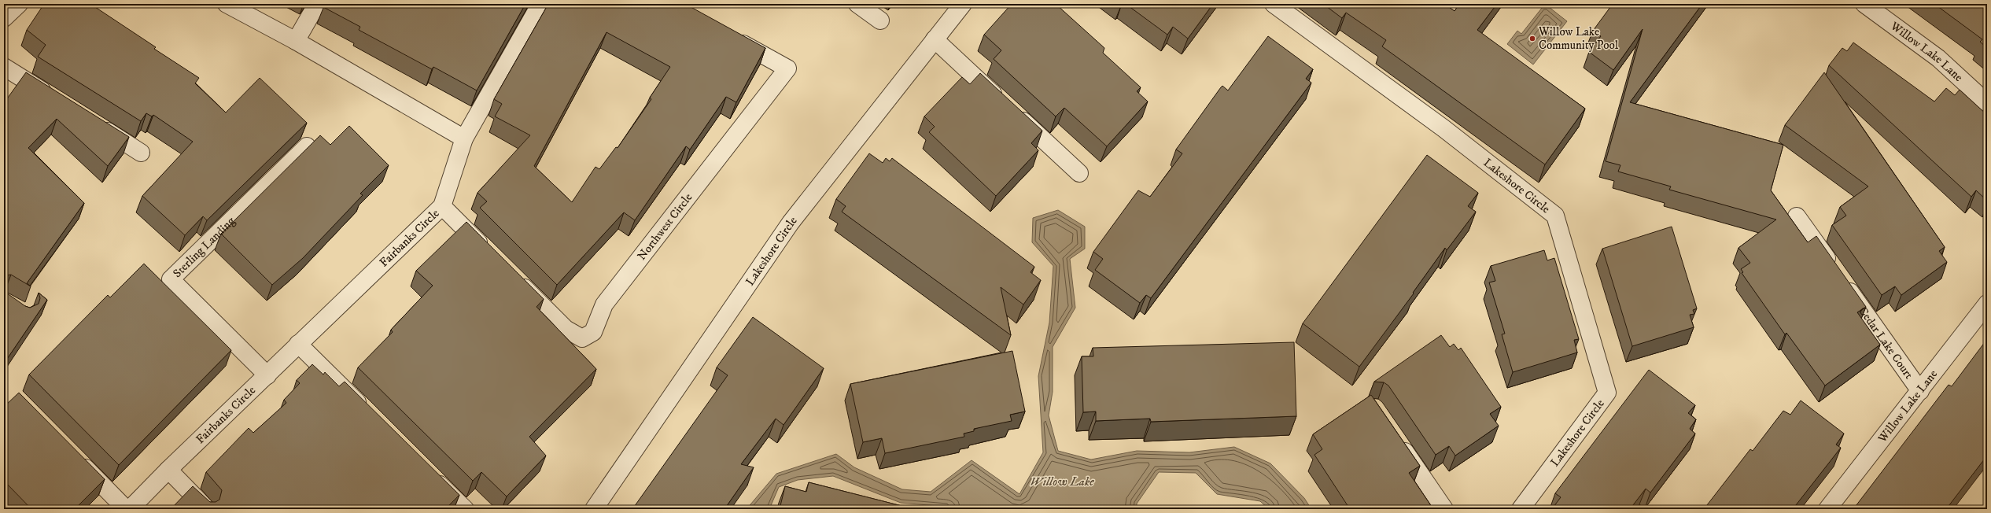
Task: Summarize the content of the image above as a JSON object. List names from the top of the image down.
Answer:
{
  "streets": {
    "street": [
      "Willow Lake Lane",
      "Lakeshore Circle",
      "Northwest Circle",
      "Fairbanks Circle",
      "Sterling Landing",
      "Cedar Lake Court"
    ]
  },
  "crossings": [
    ["Willow Lake Lane", "Cedar Lake Court"],
    ["Fairbanks Circle", "Sterling Landing"]
  ],
  "water": ["Willow Lake"],
  "places": ["Willow Lake Community Pool"]
}
